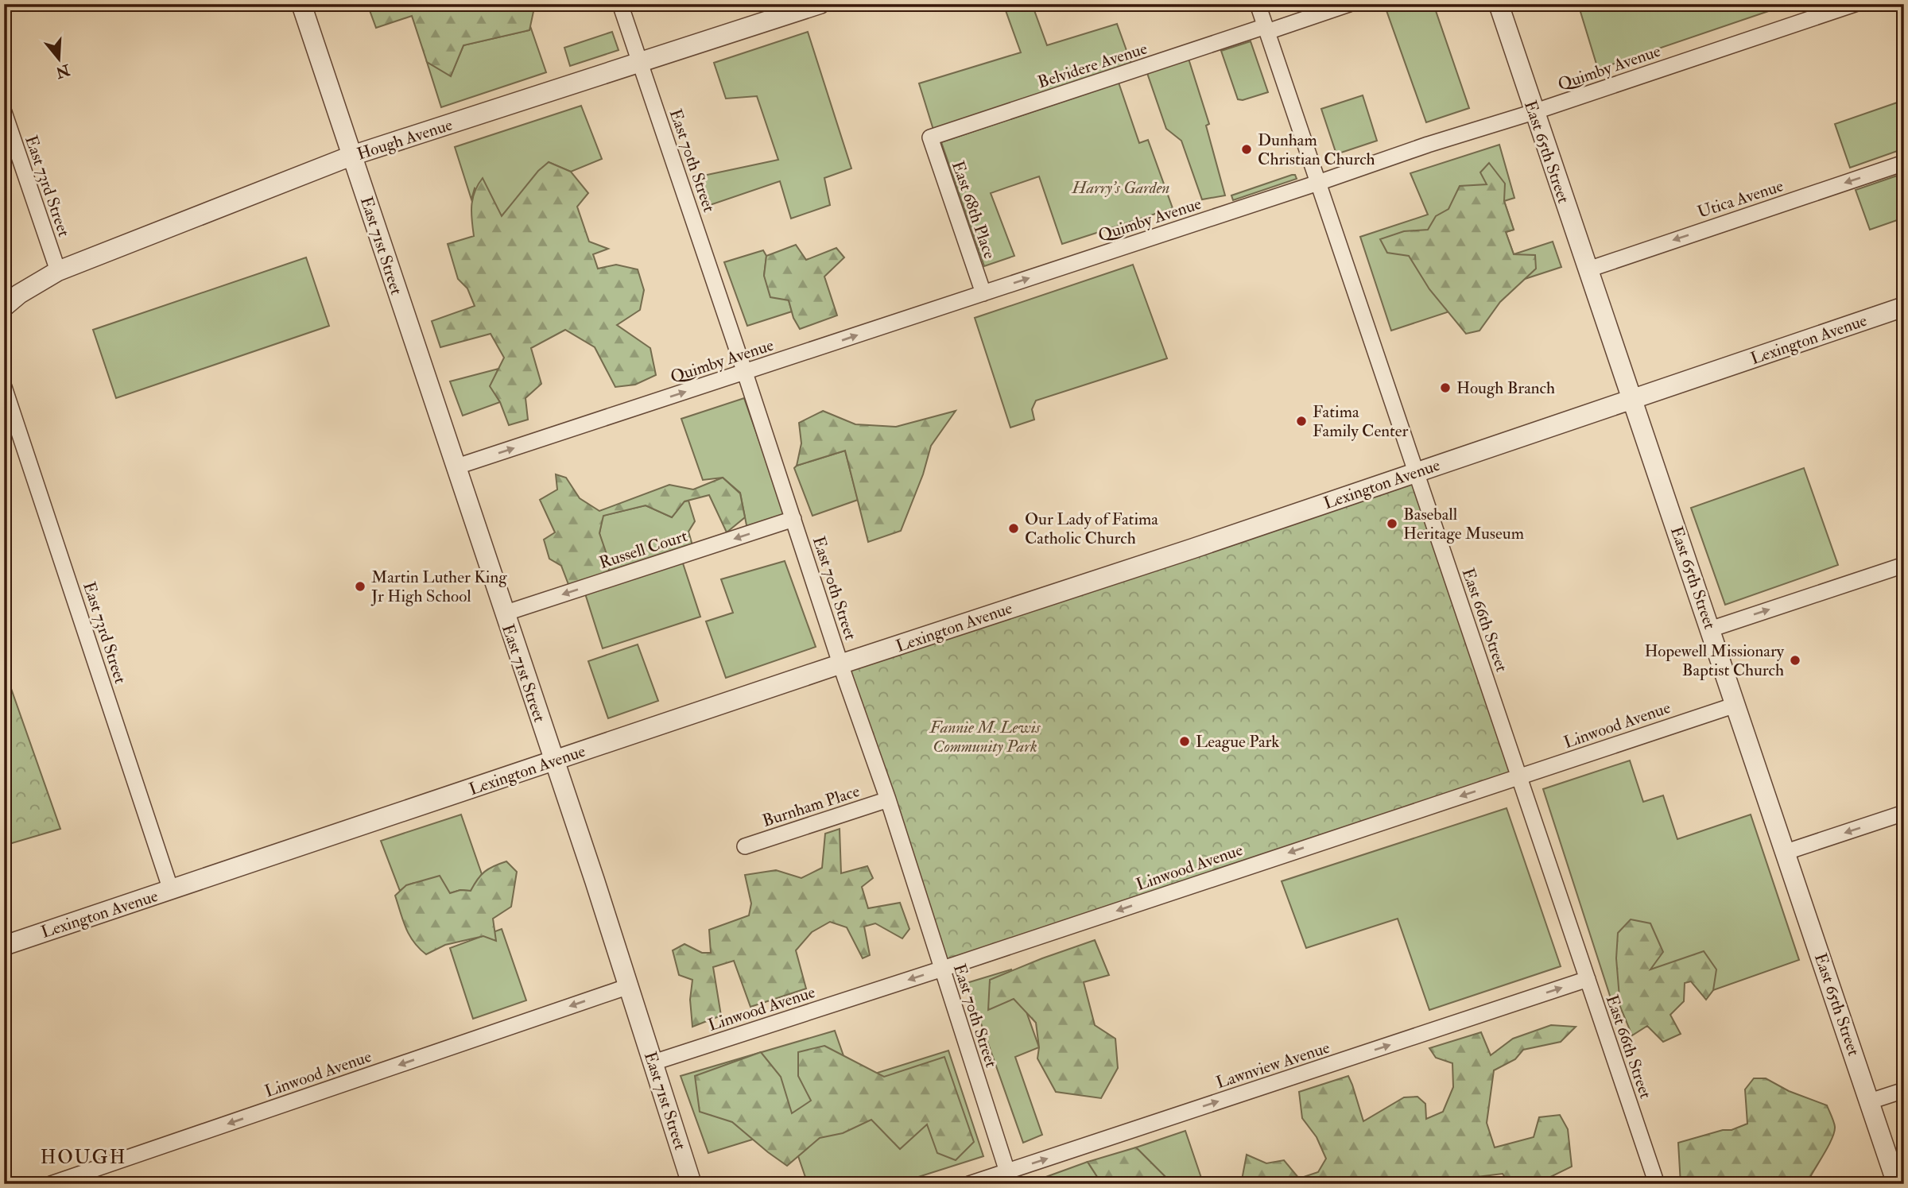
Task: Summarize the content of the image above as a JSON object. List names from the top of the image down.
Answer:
{
  "streets": {
    "street": [
      "Belvidere Avenue",
      "Quimby Avenue",
      "Hough Avenue",
      "East 65th Street",
      "East 70th Street",
      "East 73rd Street",
      "Utica Avenue",
      "East 68th Place",
      "East 71st Street",
      "Lexington Avenue",
      "Russell Court",
      "East 66th Street",
      "Linwood Avenue",
      "Burnham Place",
      "Lawnview Avenue"
    ]
  },
  "crossings": [
    ["Belvidere Avenue", "East 68th Place"],
    ["Belvidere Avenue", "East 66th Street"],
    ["Quimby Avenue", "East 65th Street"],
    ["Quimby Avenue", "East 70th Street"],
    ["Quimby Avenue", "East 68th Place"],
    ["Quimby Avenue", "East 71st Street"],
    ["Quimby Avenue", "East 66th Street"],
    ["Hough Avenue", "East 70th Street"],
    ["Hough Avenue", "East 73rd Street"],
    ["Hough Avenue", "East 71st Street"],
    ["East 65th Street", "Utica Avenue"],
    ["East 65th Street", "Lexington Avenue"],
    ["East 65th Street", "Linwood Avenue"],
    ["East 70th Street", "Lexington Avenue"],
    ["East 70th Street", "Russell Court"],
    ["East 70th Street", "Linwood Avenue"],
    ["East 70th Street", "Burnham Place"],
    ["East 70th Street", "Lawnview Avenue"],
    ["East 73rd Street", "Lexington Avenue"],
    ["East 71st Street", "Lexington Avenue"],
    ["East 71st Street", "Russell Court"],
    ["East 71st Street", "Linwood Avenue"],
    ["Lexington Avenue", "East 66th Street"],
    ["East 66th Street", "Linwood Avenue"],
    ["East 66th Street", "Lawnview Avenue"]
  ],
  "one_way": [
    "Quimby Avenue",
    "Utica Avenue",
    "Russell Court",
    "Linwood Avenue",
    "Lawnview Avenue"
  ],
  "districts": ["HOUGH"],
  "parks": ["Harry's Garden", "Fannie M. Lewis Community Park"],
  "places": [
    "Dunham Christian Church",
    "Hough Branch",
    "Fatima Family Center",
    "Baseball Heritage Museum",
    "Our Lady of Fatima Catholic Church",
    "Martin Luther King Jr High School",
    "Hopewell Missionary Baptist Church",
    "League Park"
  ],
  "north": "bottom"
}
